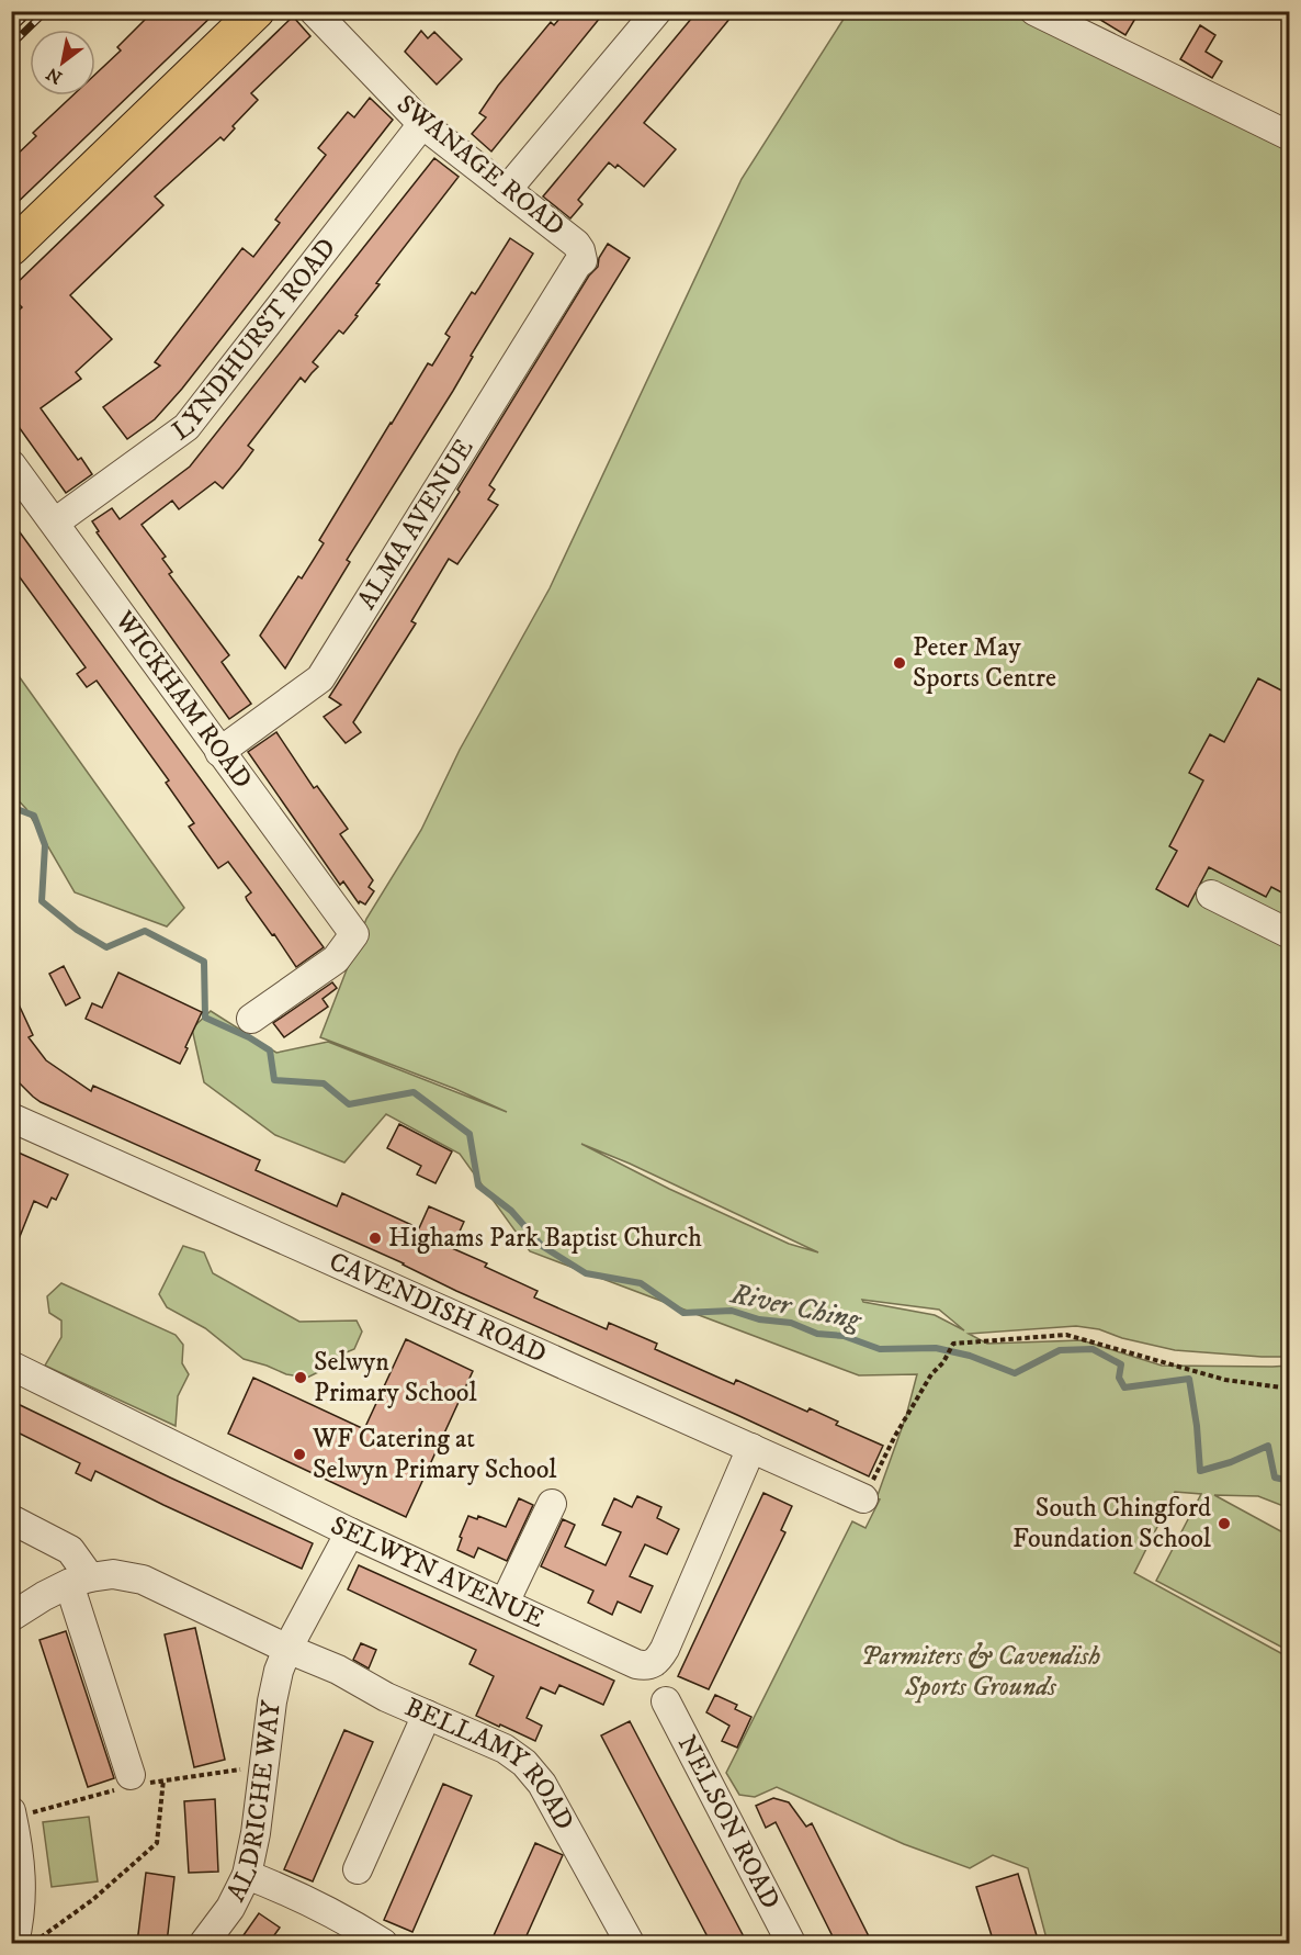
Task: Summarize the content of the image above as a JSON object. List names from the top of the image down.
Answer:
{
  "streets": {
    "street": [
      "SWANAGE ROAD",
      "LYNDHURST ROAD",
      "ALMA AVENUE",
      "WICKHAM ROAD",
      "CAVENDISH ROAD",
      "SELWYN AVENUE",
      "BELLAMY ROAD",
      "ALDRICHE WAY",
      "NELSON ROAD"
    ]
  },
  "crossings": [
    ["SWANAGE ROAD", "LYNDHURST ROAD"],
    ["SWANAGE ROAD", "ALMA AVENUE"],
    ["LYNDHURST ROAD", "WICKHAM ROAD"],
    ["ALMA AVENUE", "WICKHAM ROAD"],
    ["CAVENDISH ROAD", "SELWYN AVENUE"],
    ["SELWYN AVENUE", "ALDRICHE WAY"],
    ["BELLAMY ROAD", "ALDRICHE WAY"]
  ],
  "water": ["River Ching"],
  "parks": ["Parmiters & Cavendish Sports Grounds"],
  "places": [
    "Peter May Sports Centre",
    "Highams Park Baptist Church",
    "Selwyn Primary School",
    "WF Catering at Selwyn Primary School",
    "South Chingford Foundation School"
  ],
  "north": "bottom left"
}
